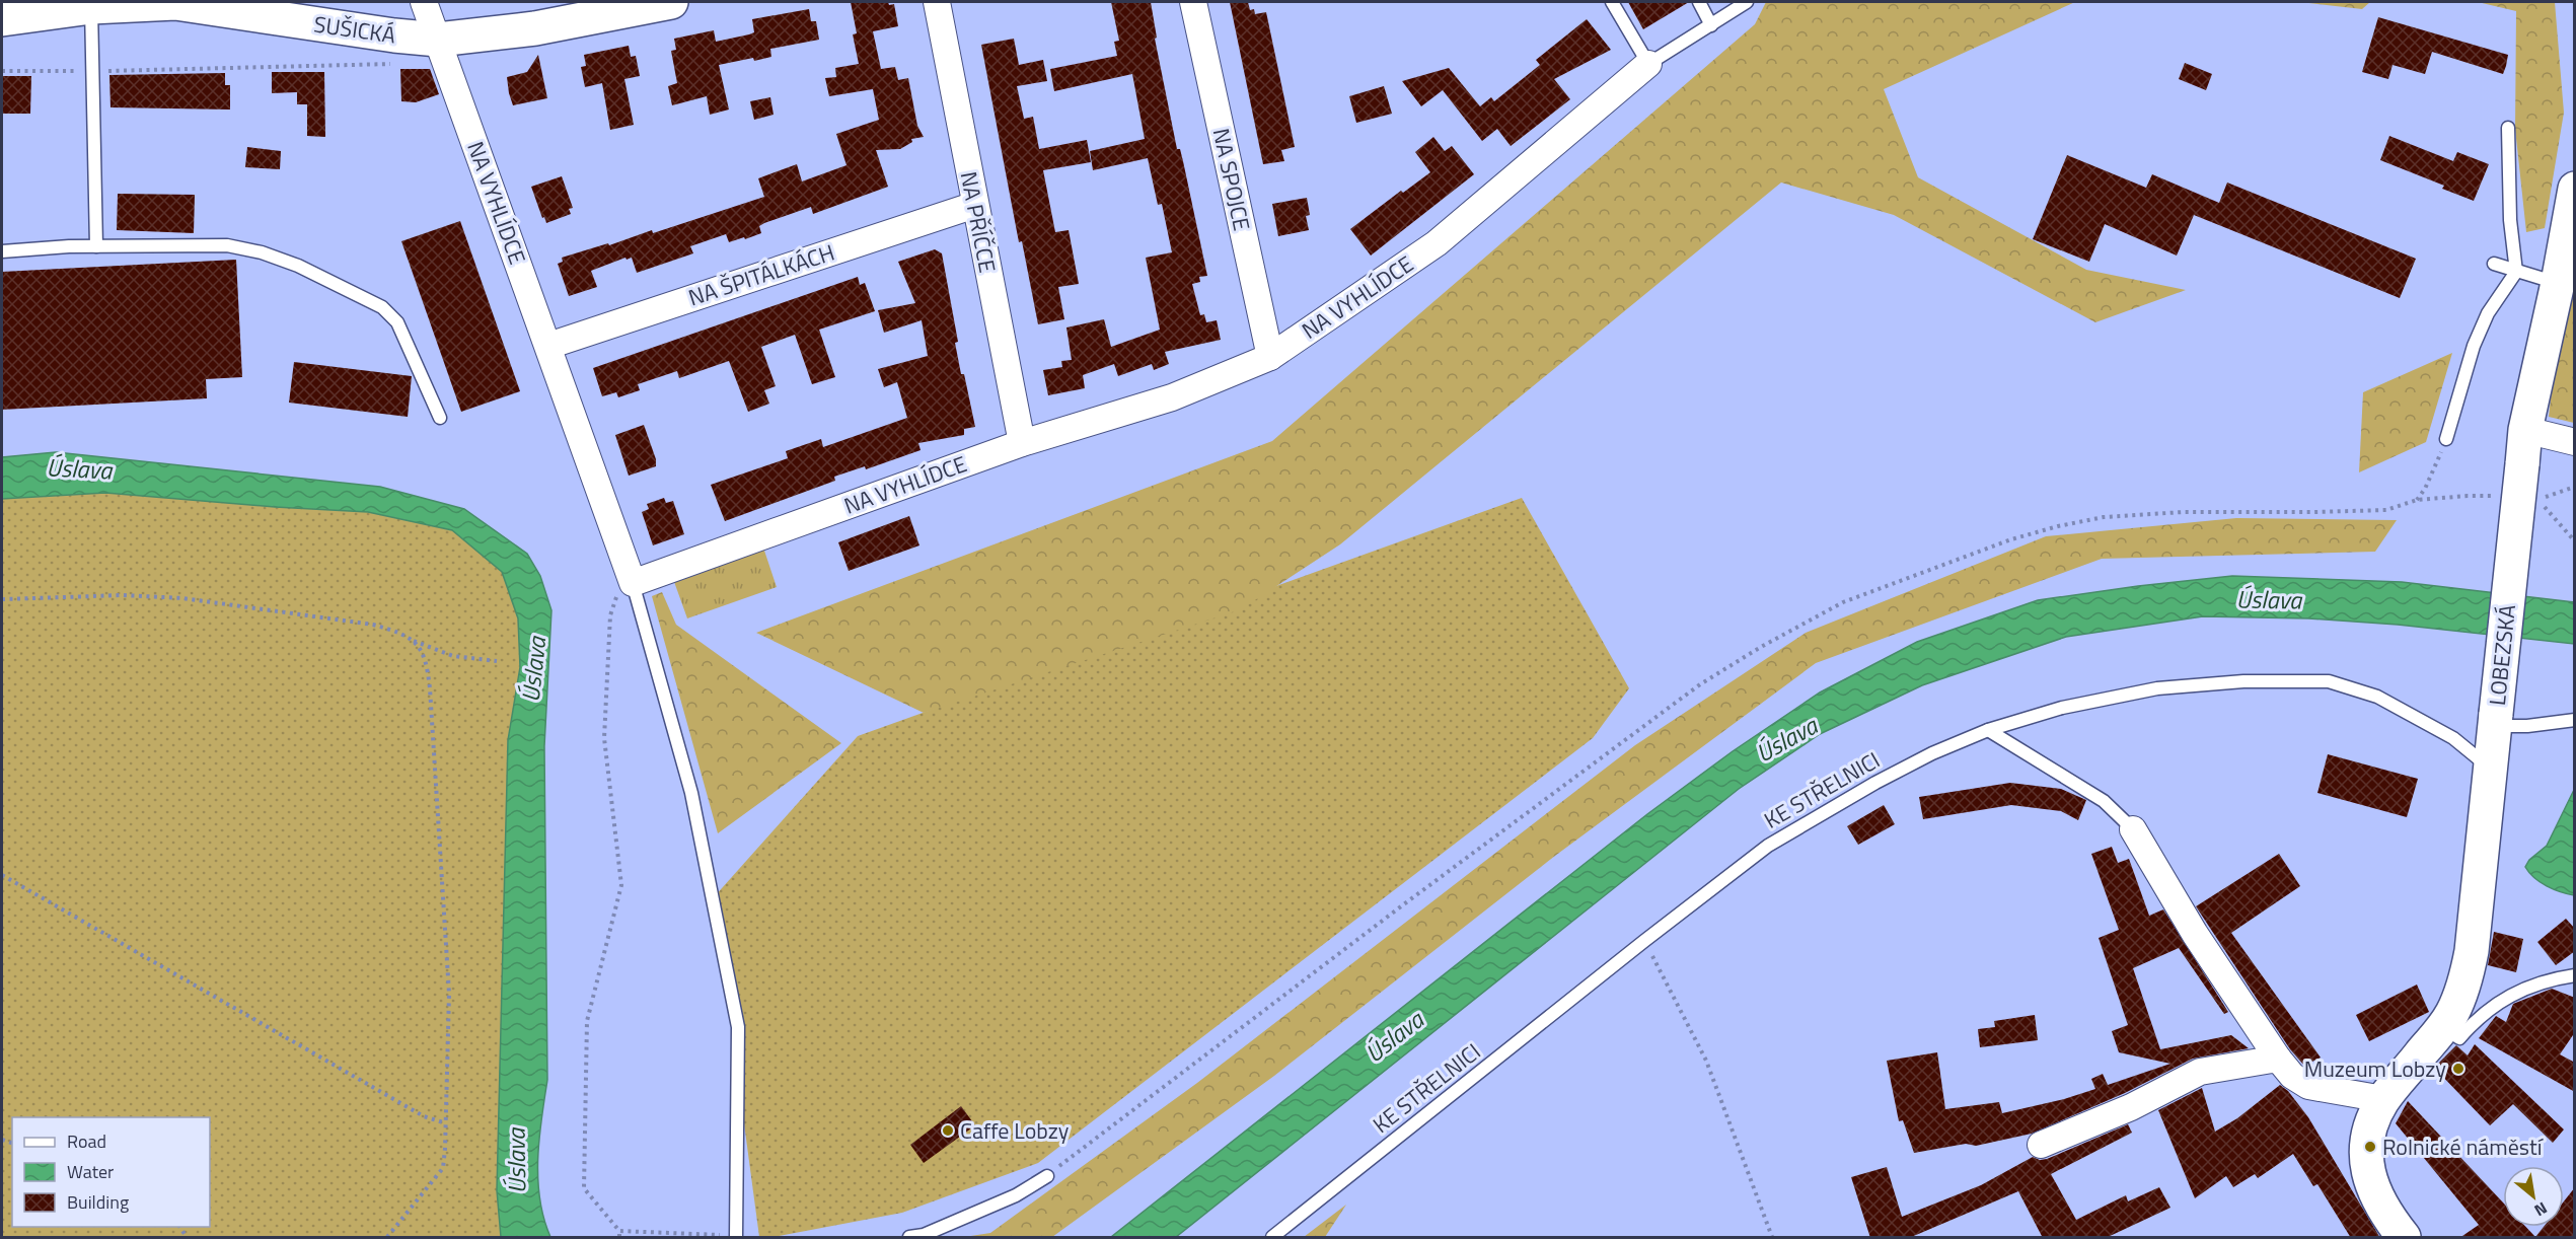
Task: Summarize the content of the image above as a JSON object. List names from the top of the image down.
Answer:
{
  "streets": {
    "street": [
      "SUŠICKÁ",
      "NA SPOJCE",
      "NA VYHLÍDCE",
      "NA PŘÍČCE",
      "NA ŠPITÁLKÁCH",
      "LOBEZSKÁ"
    ],
    "lane": ["KE STŘELNICI"]
  },
  "crossings": [
    ["SUŠICKÁ", "NA VYHLÍDCE"],
    ["NA SPOJCE", "NA VYHLÍDCE"],
    ["NA VYHLÍDCE", "NA PŘÍČCE"],
    ["NA VYHLÍDCE", "NA ŠPITÁLKÁCH"],
    ["NA PŘÍČCE", "NA ŠPITÁLKÁCH"],
    ["LOBEZSKÁ", "KE STŘELNICI"]
  ],
  "water": ["Úslava"],
  "places": ["Muzeum Lobzy", "Caffe Lobzy", "Rolnické náměstí"],
  "legend": ["Road", "Water", "Building"],
  "north": "bottom right"
}
